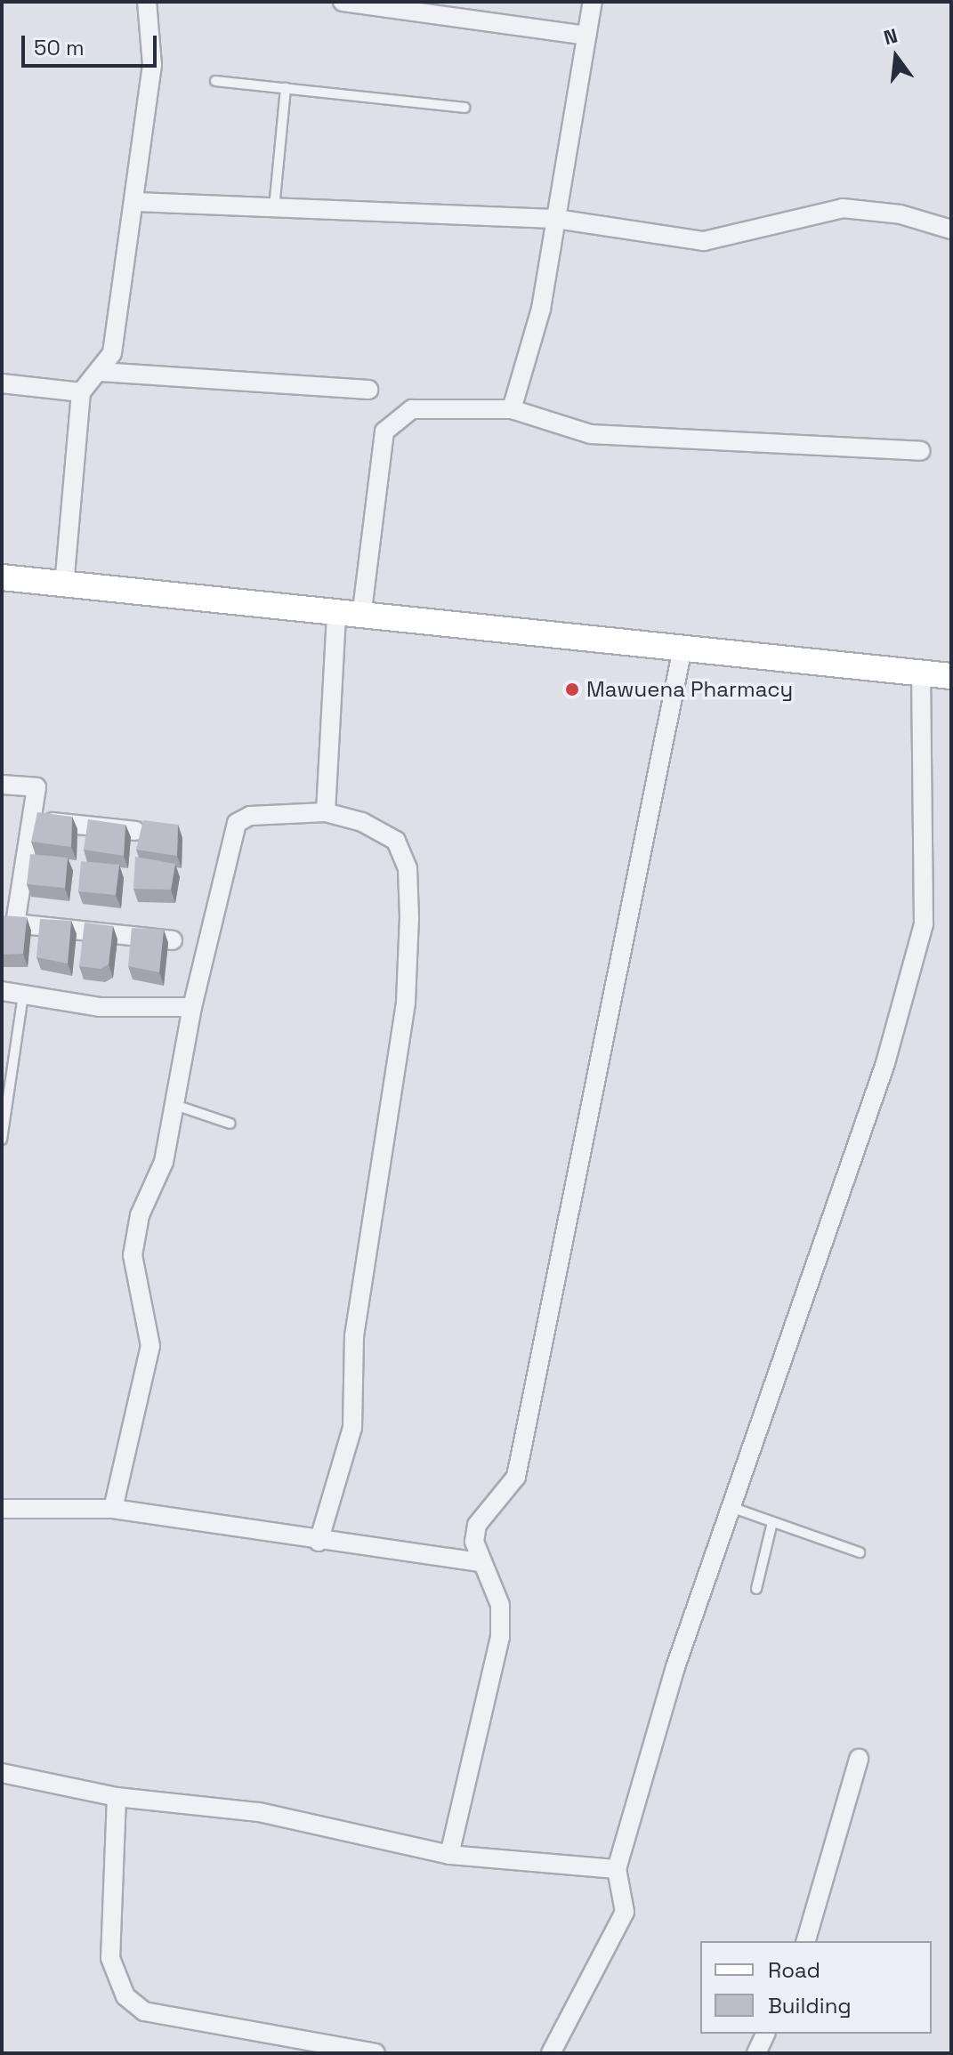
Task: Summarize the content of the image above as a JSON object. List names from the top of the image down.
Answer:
{
  "places": ["Mawuena Pharmacy"],
  "legend": ["Road", "Building"],
  "scale_bar": "50 m",
  "north": "top"
}
